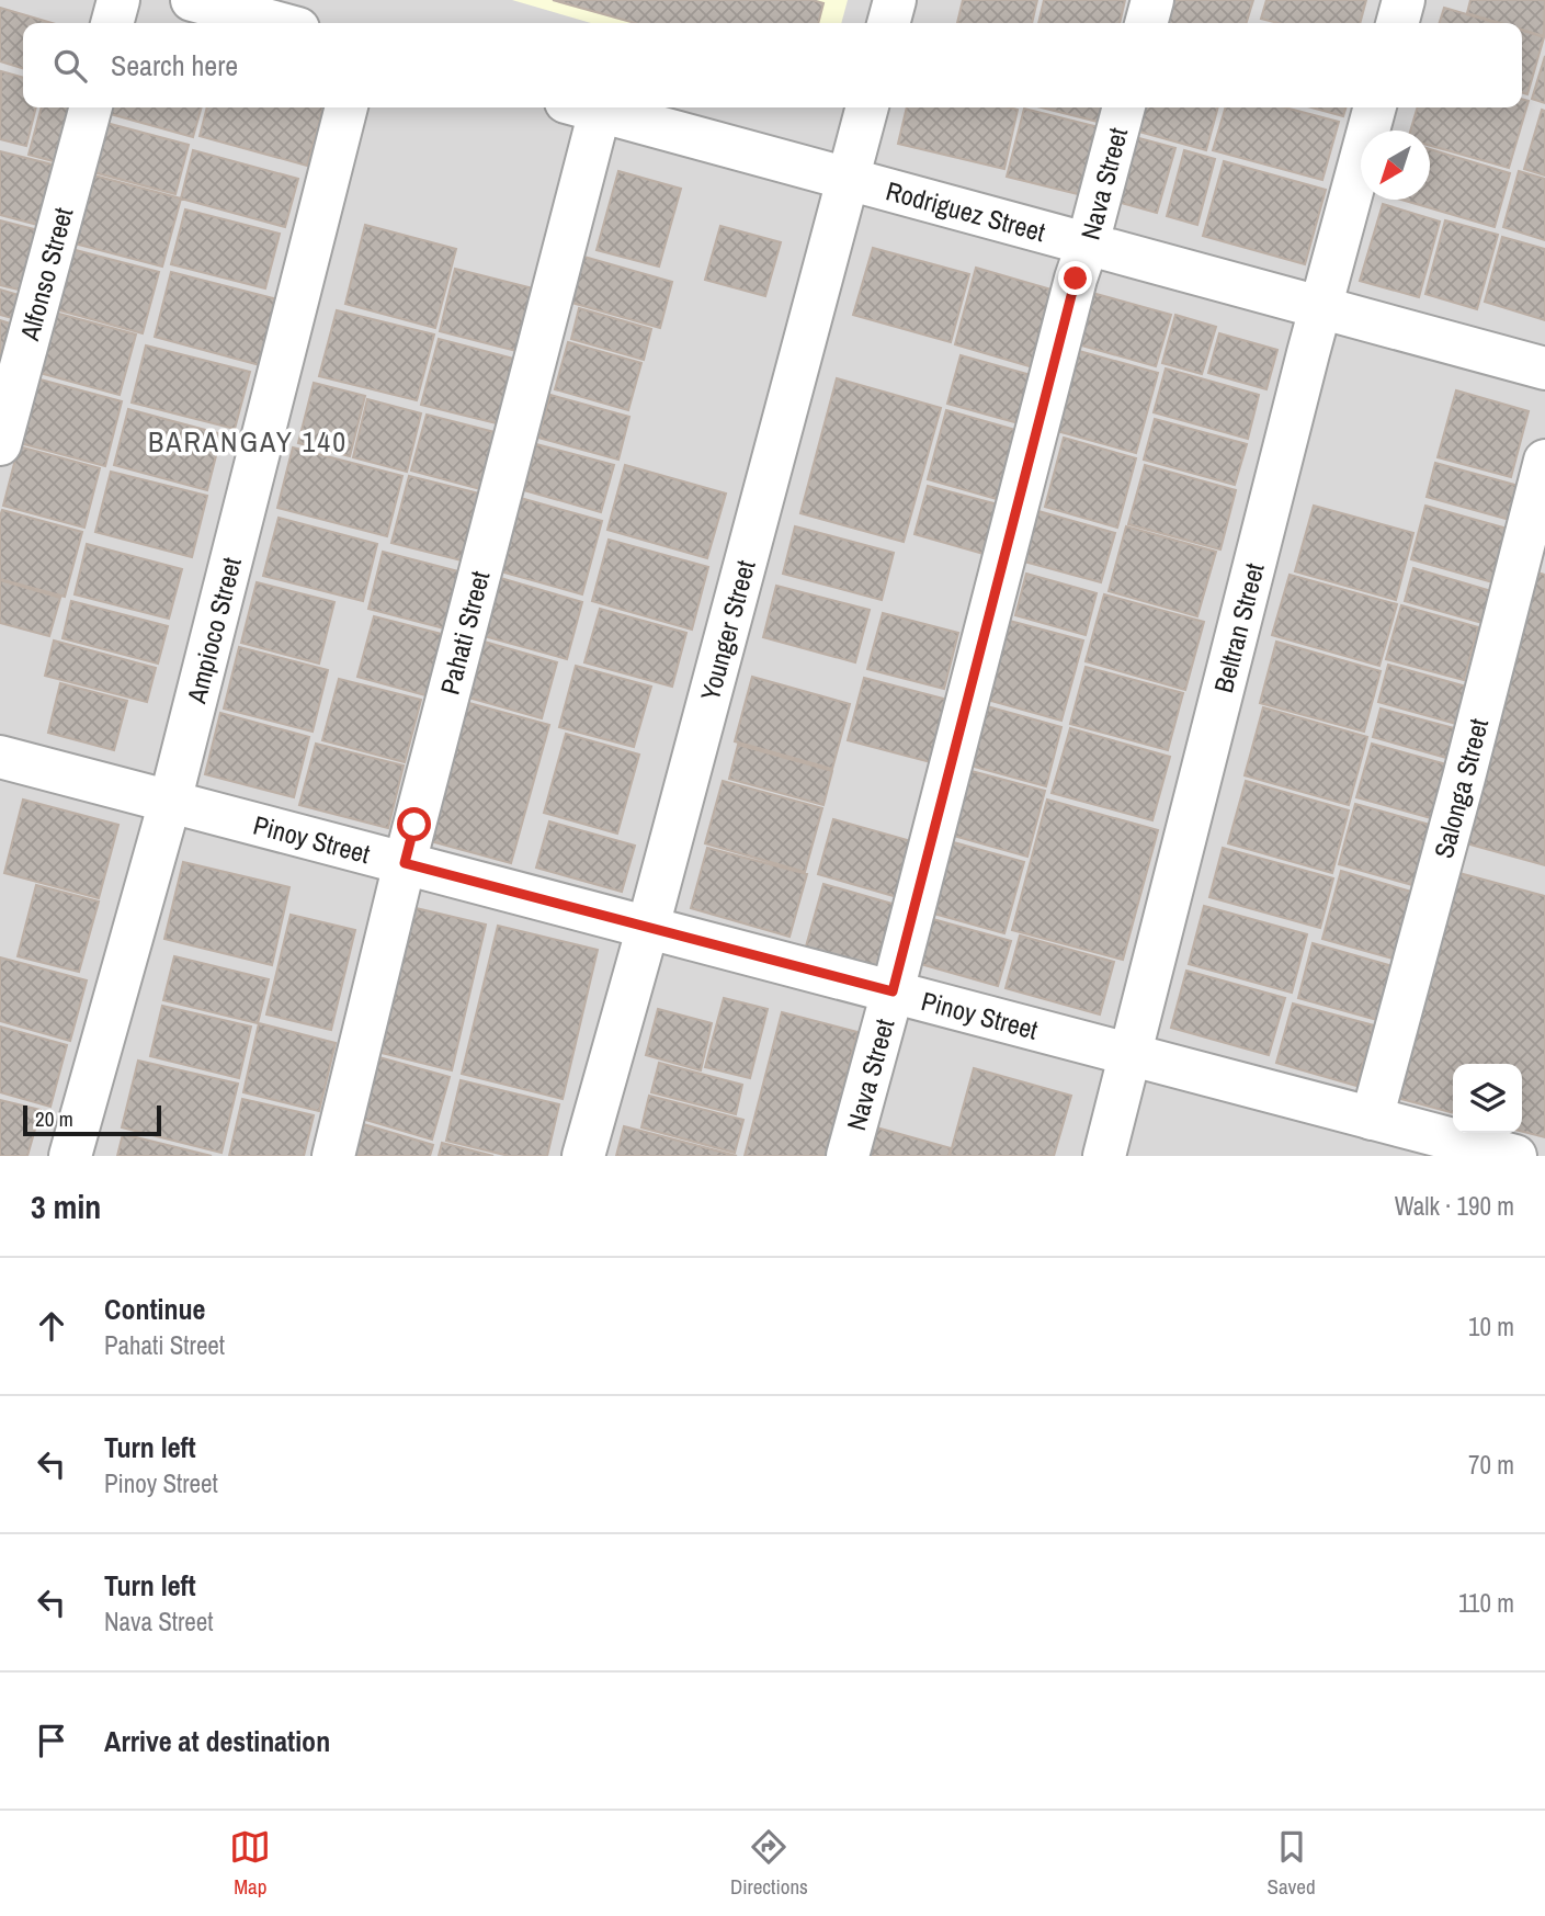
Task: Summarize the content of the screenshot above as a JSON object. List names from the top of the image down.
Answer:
{
  "streets": {
    "street": [
      "Nava Street",
      "Rodriguez Street",
      "Alfonso Street",
      "Beltran Street",
      "Younger Street",
      "Ampioco Street",
      "Pahati Street",
      "Salonga Street",
      "Pinoy Street"
    ]
  },
  "crossings": [
    ["Nava Street", "Rodriguez Street"],
    ["Nava Street", "Pinoy Street"],
    ["Rodriguez Street", "Beltran Street"],
    ["Rodriguez Street", "Younger Street"],
    ["Beltran Street", "Pinoy Street"],
    ["Younger Street", "Pinoy Street"],
    ["Ampioco Street", "Pinoy Street"],
    ["Pahati Street", "Pinoy Street"],
    ["Salonga Street", "Pinoy Street"]
  ],
  "districts": ["BARANGAY 140"],
  "scale_bar": "20 m",
  "north": "bottom left",
  "page": {
    "search": "Search here",
    "scale": "20 m",
    "heading": ["3 min", "Walk · 190 m"],
    "list": [
      ["Continue", "Pahati Street", "10 m"],
      ["Turn left", "Pinoy Street", "70 m"],
      ["Turn left", "Nava Street", "110 m"],
      "Arrive at destination"
    ],
    "nav": ["Map", "Directions", "Saved"]
  }
}
